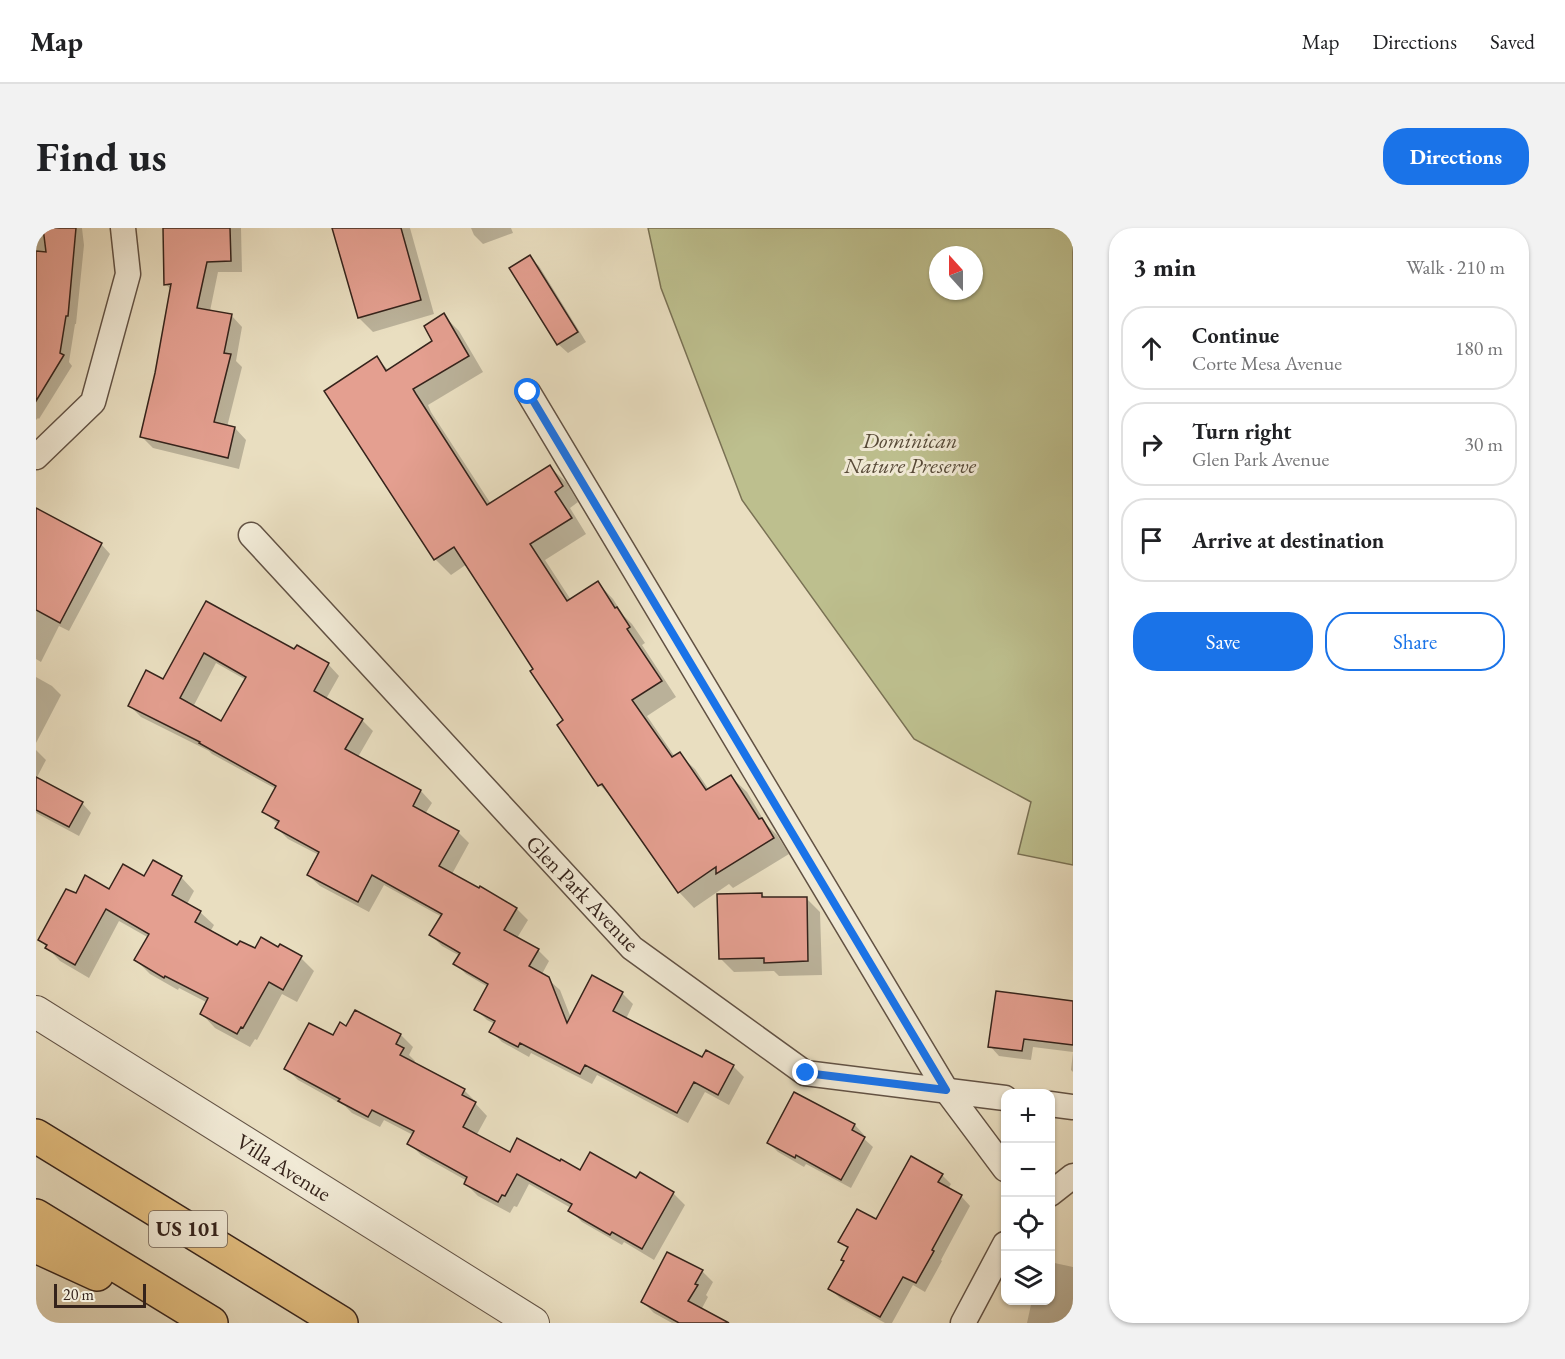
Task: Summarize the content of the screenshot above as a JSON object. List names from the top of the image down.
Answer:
{
  "streets": {
    "highway": ["US 101"],
    "street": ["Glen Park Avenue", "Villa Avenue"]
  },
  "parks": ["Dominican Nature Preserve"],
  "scale_bar": "20 m",
  "north": "top",
  "page": {
    "header": "Map",
    "nav": ["Map", "Directions", "Saved"],
    "buttons": [
      "Directions",
      ["Save", "Share"]
    ],
    "title": "Find us",
    "heading": ["3 min", "Walk · 210 m"],
    "list": [
      ["Continue", "Corte Mesa Avenue", "180 m"],
      ["Turn right", "Glen Park Avenue", "30 m"],
      "Arrive at destination"
    ],
    "map_buttons": ["+", "−"],
    "scale": "20 m"
  }
}
